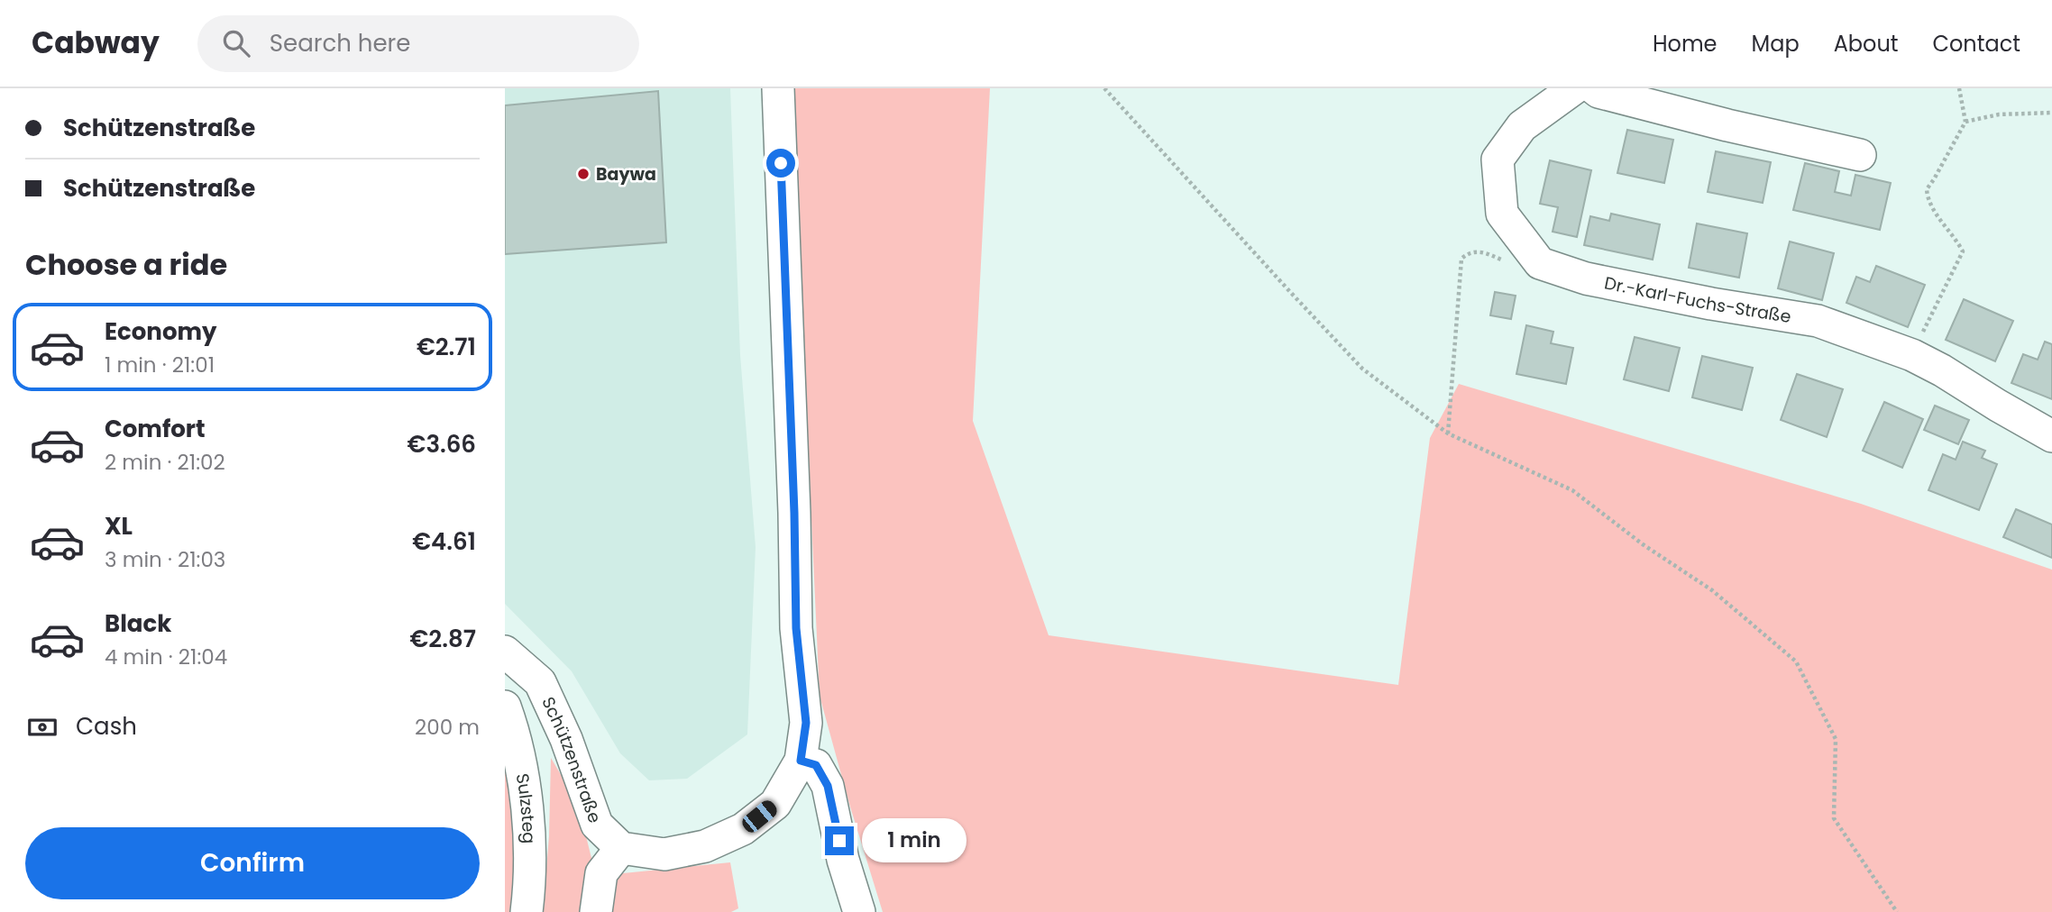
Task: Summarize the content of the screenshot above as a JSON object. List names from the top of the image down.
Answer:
{
  "streets": {
    "street": ["Dr.-Karl-Fuchs-Straße", "Schützenstraße", "Sulzsteg"]
  },
  "places": ["Baywa"],
  "page": {
    "header": "Cabway",
    "search": "Search here",
    "nav": [
      "Home",
      "Map",
      "About",
      "Contact"
    ],
    "banner": ["Schützenstraße", "Schützenstraße"],
    "heading": "Choose a ride",
    "list": [
      {
        "name": "Economy",
        "note": "1 min · 21:01",
        "value": "€2.71"
      },
      {
        "name": "Comfort",
        "note": "2 min · 21:02",
        "value": "€3.66"
      },
      {
        "name": "XL",
        "note": "3 min · 21:03",
        "value": "€4.61"
      },
      {
        "name": "Black",
        "note": "4 min · 21:04",
        "value": "€2.87"
      }
    ],
    "pay": ["Cash", "200 m"],
    "buttons": "Confirm",
    "bubble": "1 min"
  }
}
